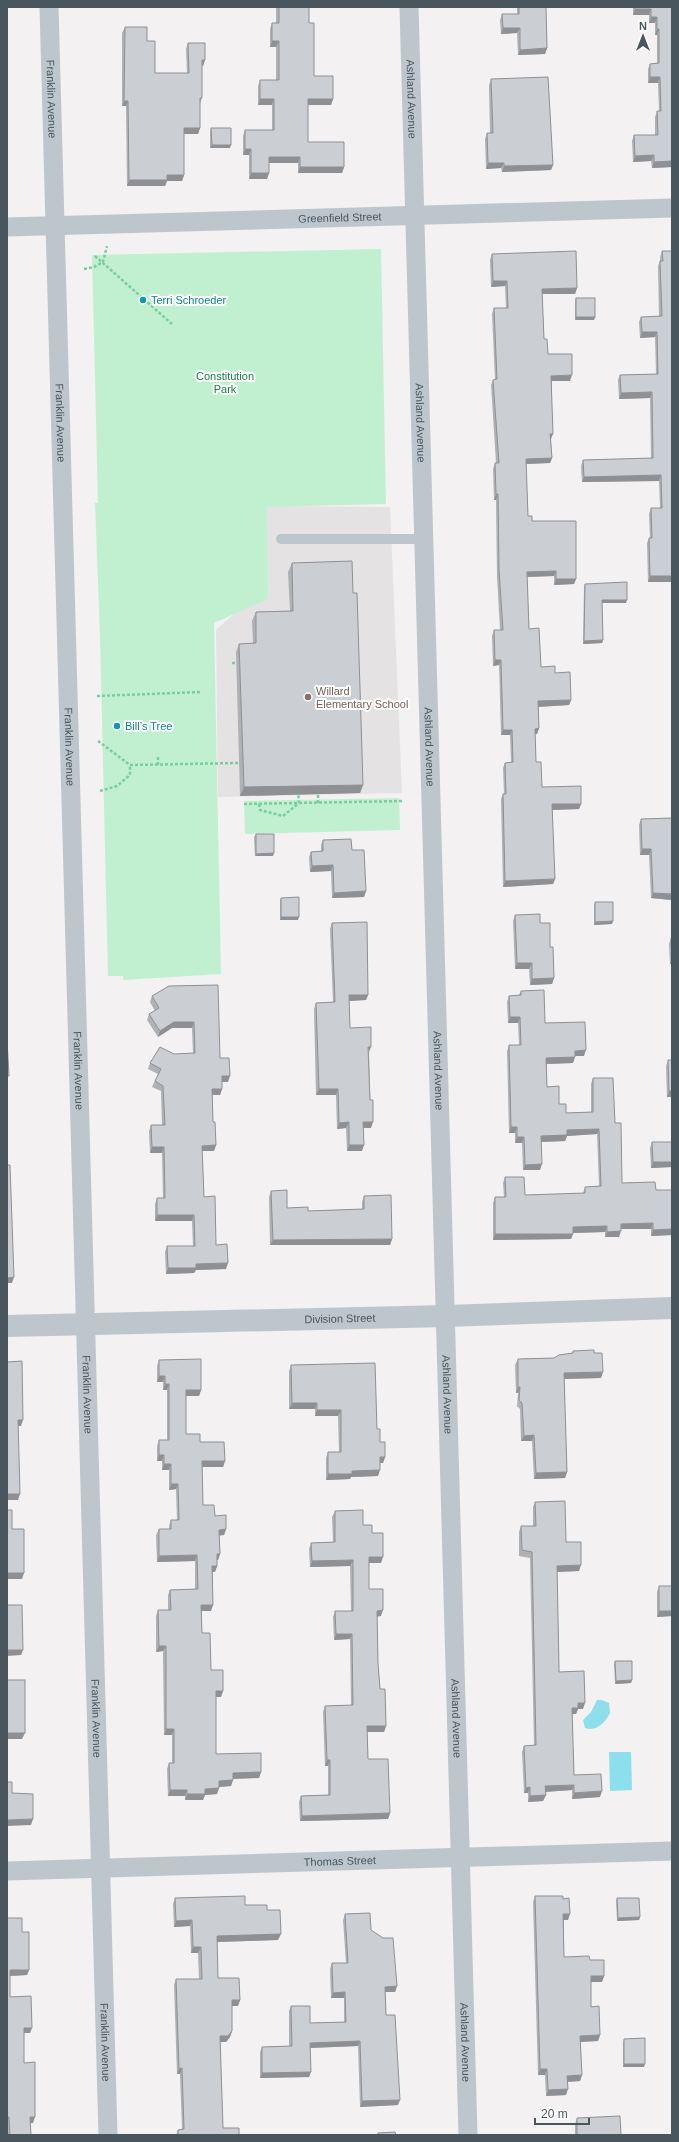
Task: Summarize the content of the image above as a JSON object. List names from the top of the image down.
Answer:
{
  "streets": {
    "street": [
      "Franklin Avenue",
      "Ashland Avenue",
      "Greenfield Street",
      "Division Street",
      "Thomas Street"
    ]
  },
  "crossings": [
    ["Franklin Avenue", "Greenfield Street"],
    ["Franklin Avenue", "Division Street"],
    ["Franklin Avenue", "Thomas Street"],
    ["Ashland Avenue", "Greenfield Street"],
    ["Ashland Avenue", "Division Street"],
    ["Ashland Avenue", "Thomas Street"]
  ],
  "parks": ["Constitution Park"],
  "places": ["Terri Schroeder", "Willard Elementary School", "Bill’s Tree"],
  "scale_bar": "20 m",
  "north": "top"
}
